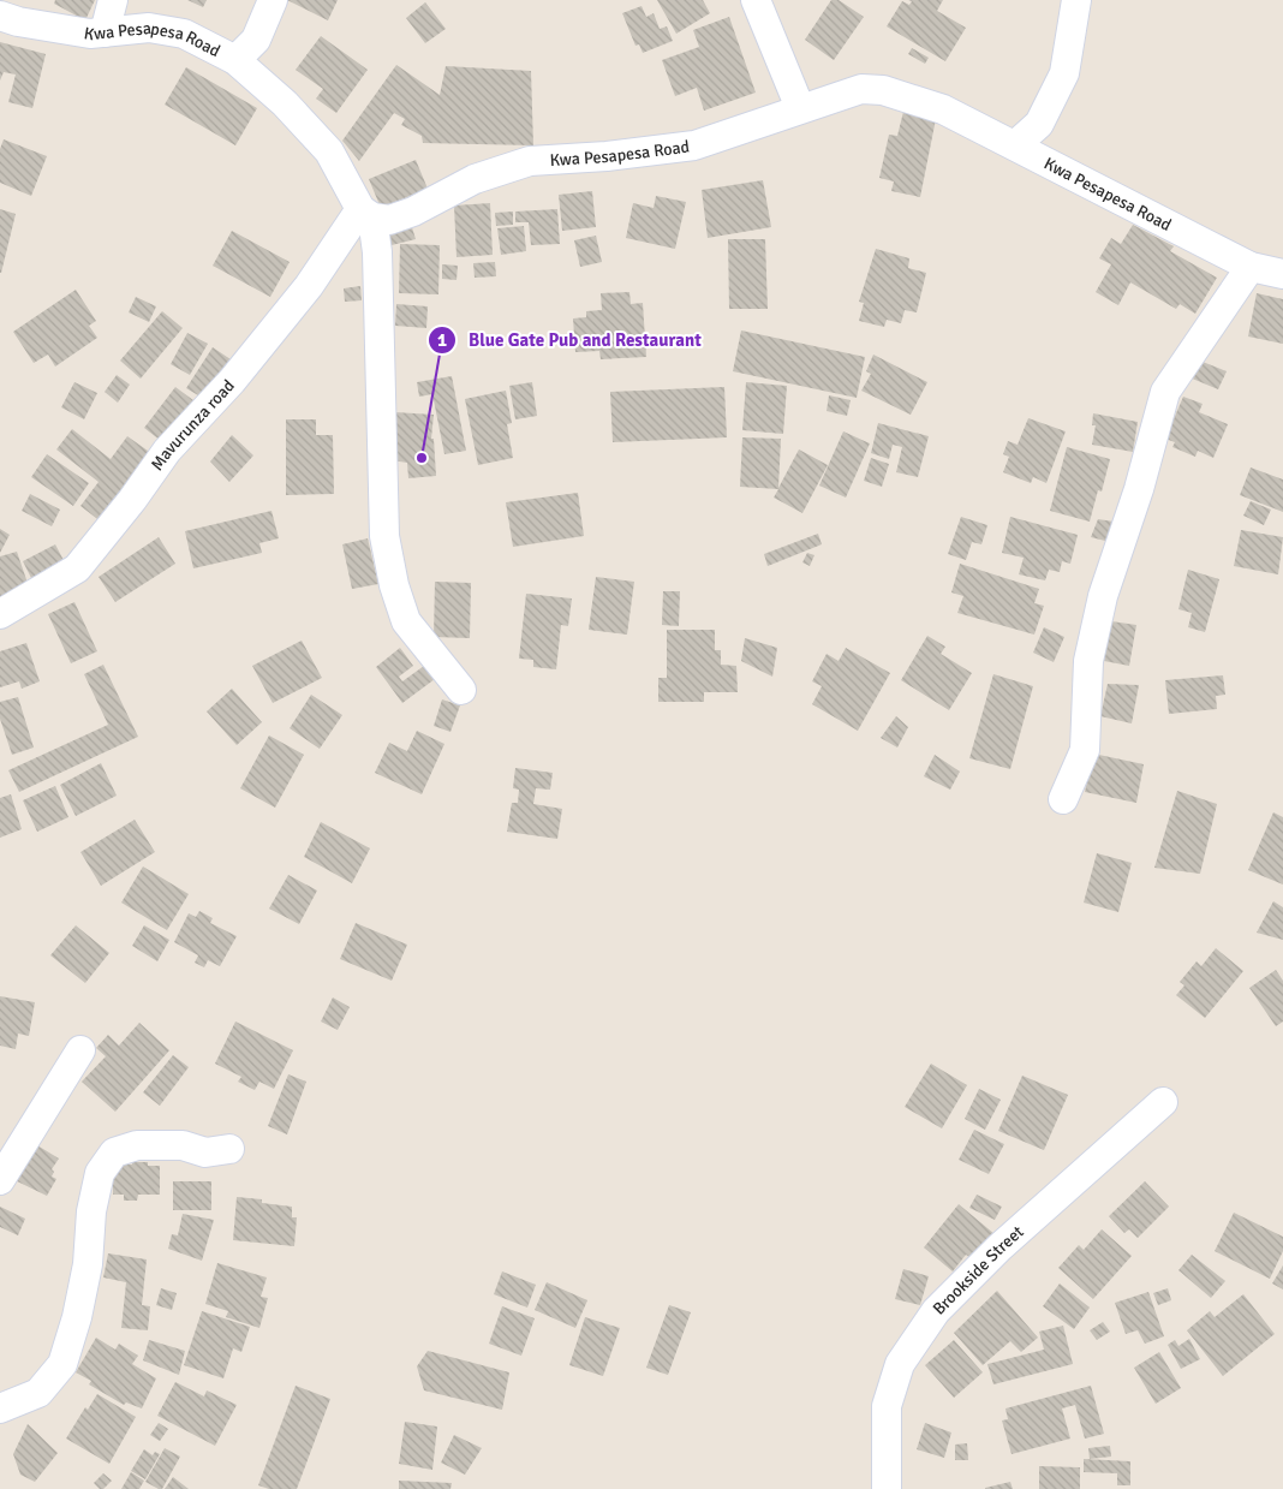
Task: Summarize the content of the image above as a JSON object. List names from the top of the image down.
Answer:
{
  "streets": {
    "street": ["Kwa Pesapesa Road", "Mavurunza road", "Brookside Street"]
  },
  "crossings": [
    ["Kwa Pesapesa Road", "Mavurunza road"]
  ],
  "places": ["Blue Gate Pub and Restaurant"]
}
